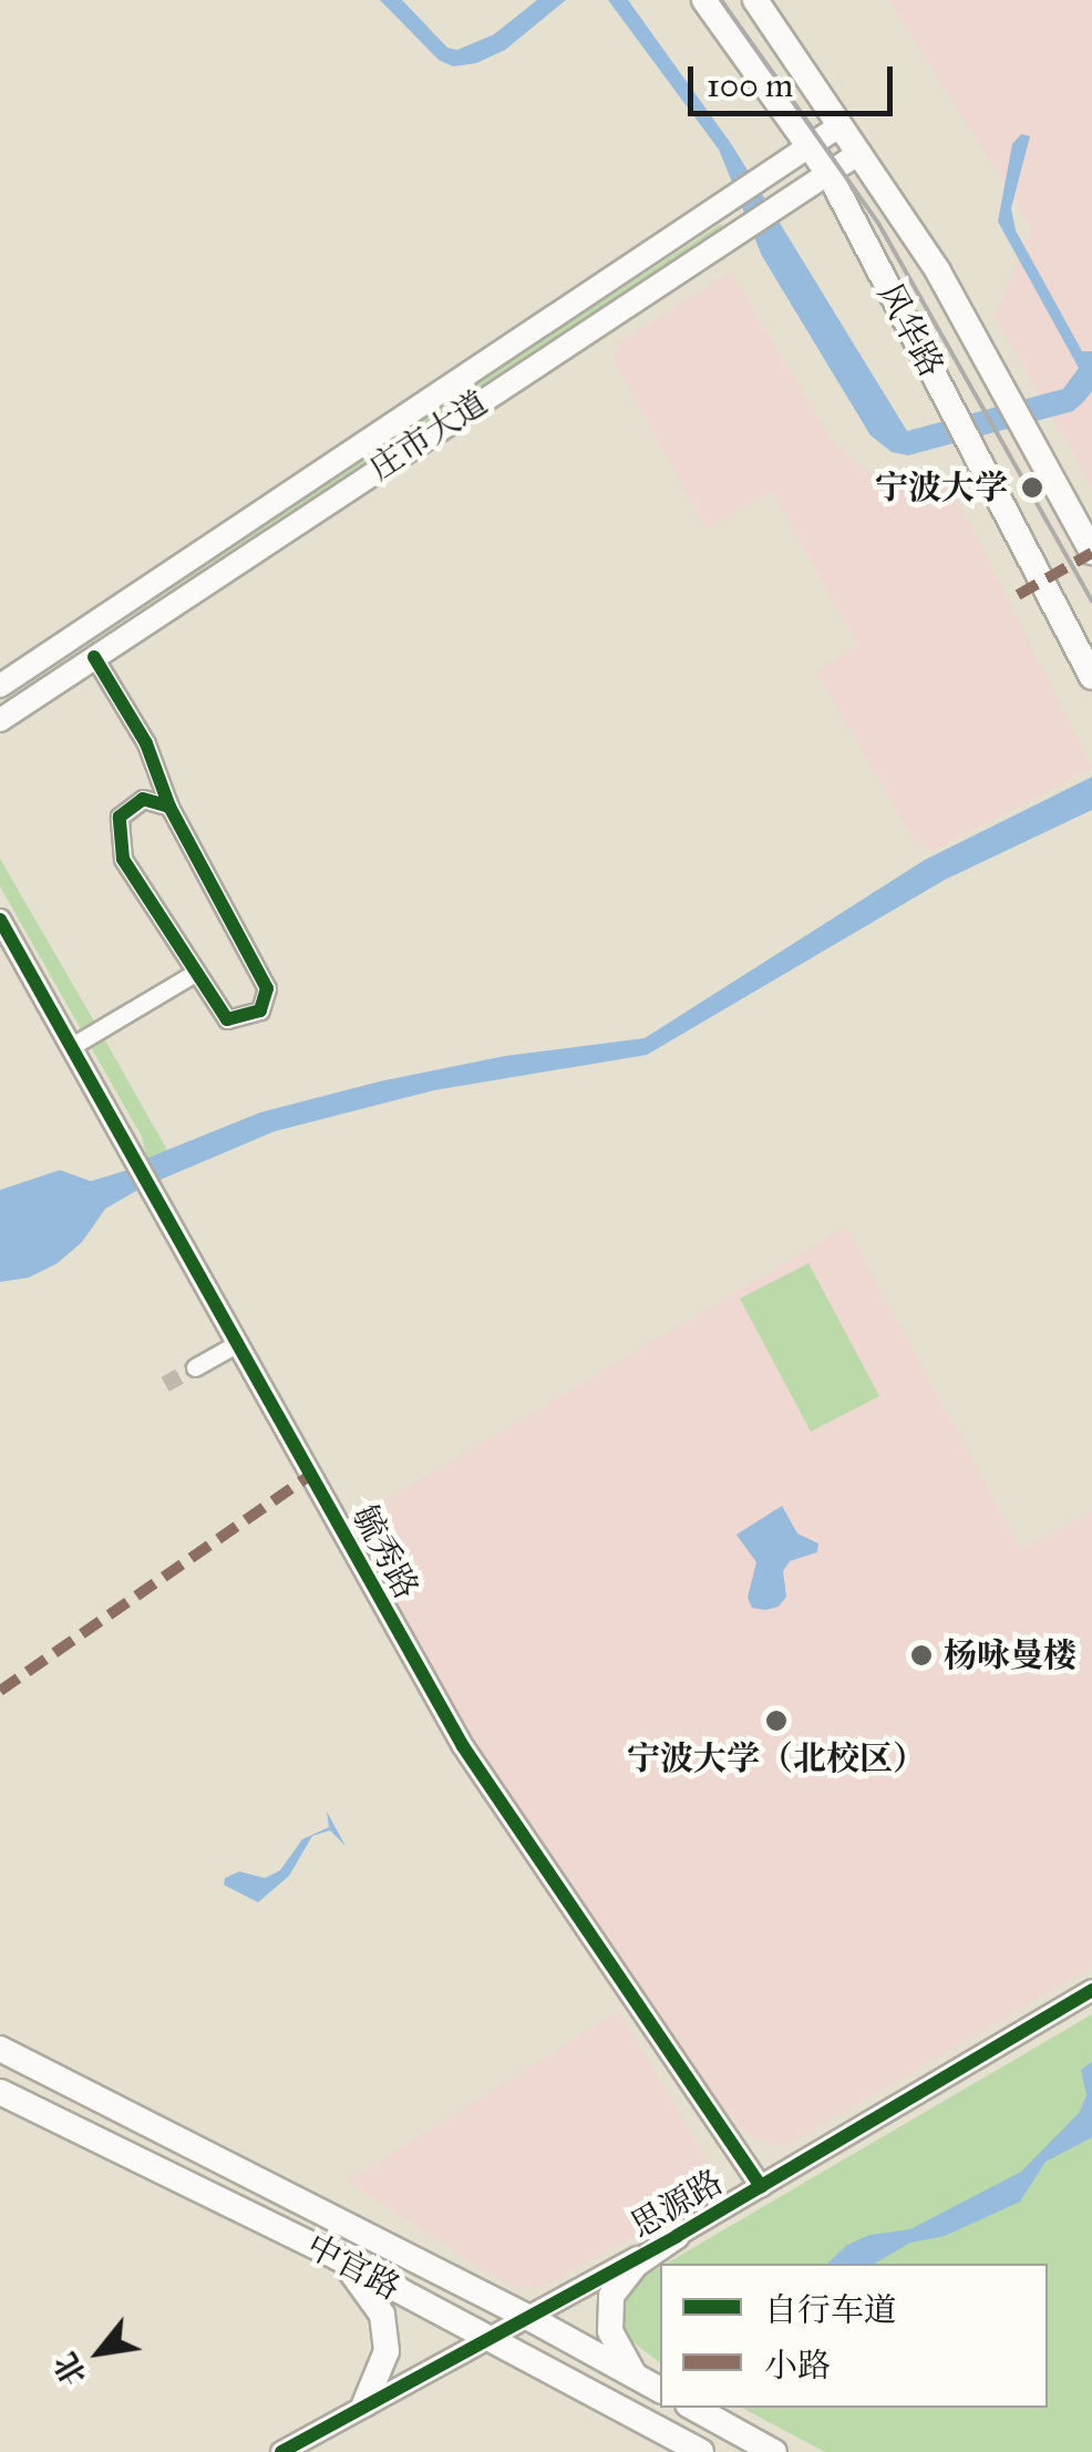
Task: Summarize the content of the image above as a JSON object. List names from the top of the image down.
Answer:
{
  "streets": {
    "main road": ["风华路", "庄市大道", "中官路"],
    "street": ["毓秀路", "思源路"]
  },
  "crossings": [
    ["风华路", "庄市大道"],
    ["毓秀路", "思源路"],
    ["思源路", "中官路"]
  ],
  "places": ["宁波大学", "杨咏曼楼", "宁波大学（北校区）"],
  "legend": ["自行车道", "小路"],
  "scale_bar": "100 m",
  "north": "bottom left"
}
